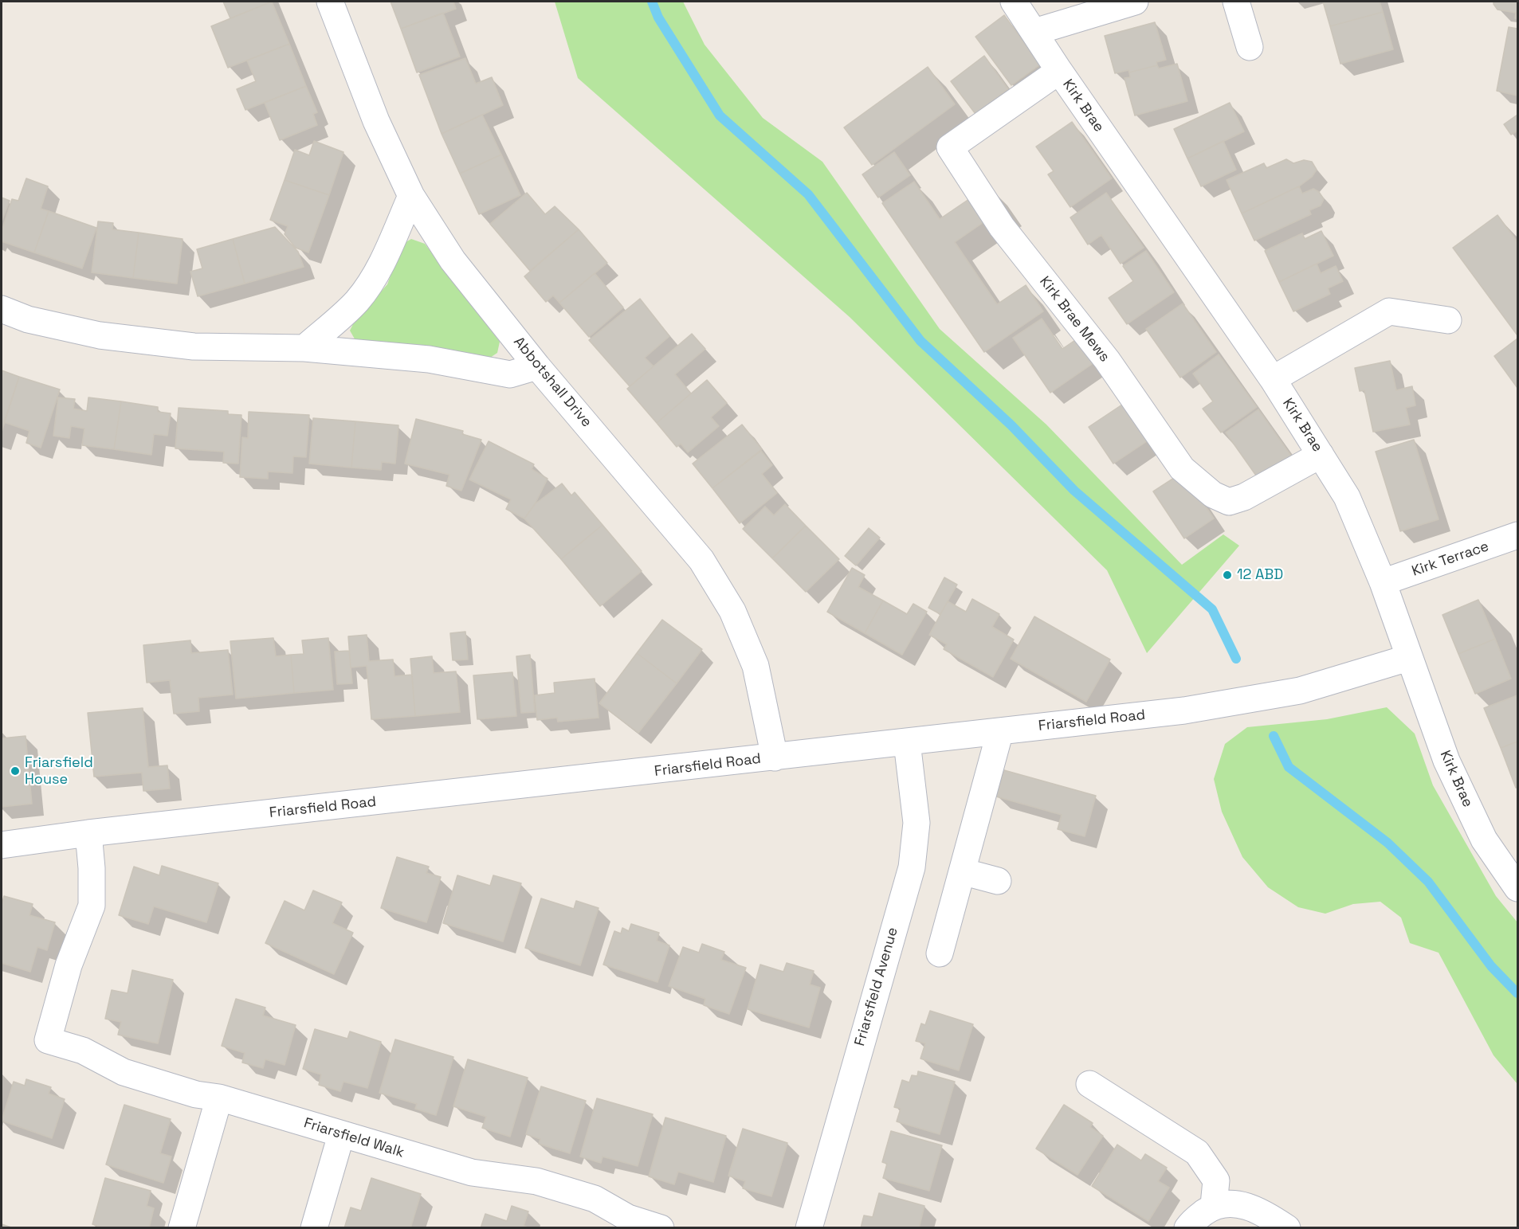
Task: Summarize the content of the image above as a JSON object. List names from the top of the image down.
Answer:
{
  "streets": {
    "street": [
      "Kirk Brae",
      "Kirk Brae Mews",
      "Abbotshall Drive",
      "Kirk Terrace",
      "Friarsfield Road",
      "Friarsfield Avenue",
      "Friarsfield Walk"
    ]
  },
  "crossings": [
    ["Kirk Brae", "Kirk Brae Mews"],
    ["Kirk Brae", "Kirk Terrace"],
    ["Kirk Brae", "Friarsfield Road"],
    ["Abbotshall Drive", "Friarsfield Road"],
    ["Friarsfield Road", "Friarsfield Avenue"],
    ["Friarsfield Road", "Friarsfield Walk"]
  ],
  "places": ["12 ABD", "Friarsfield House"]
}
